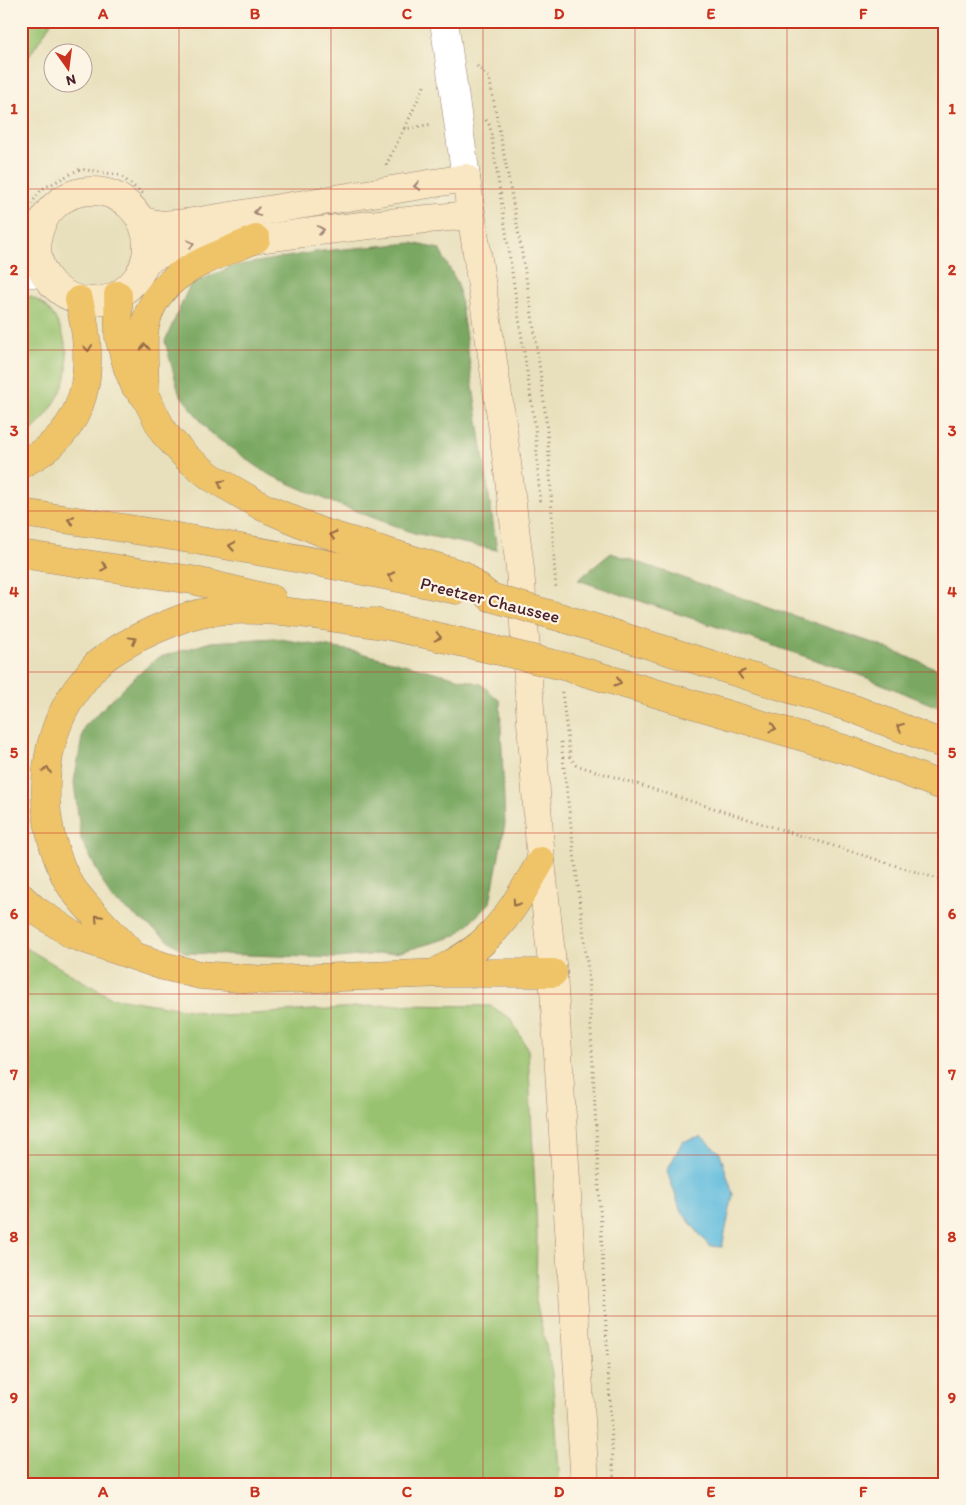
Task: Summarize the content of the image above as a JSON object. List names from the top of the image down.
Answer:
{
  "streets": {
    "highway": ["Preetzer Chaussee"]
  },
  "north": "bottom",
  "grid": {
    "columns": [
      "A",
      "B",
      "C",
      "D",
      "E",
      "F"
    ],
    "rows": [
      "1",
      "2",
      "3",
      "4",
      "5",
      "6",
      "7",
      "8",
      "9"
    ]
  }
}
